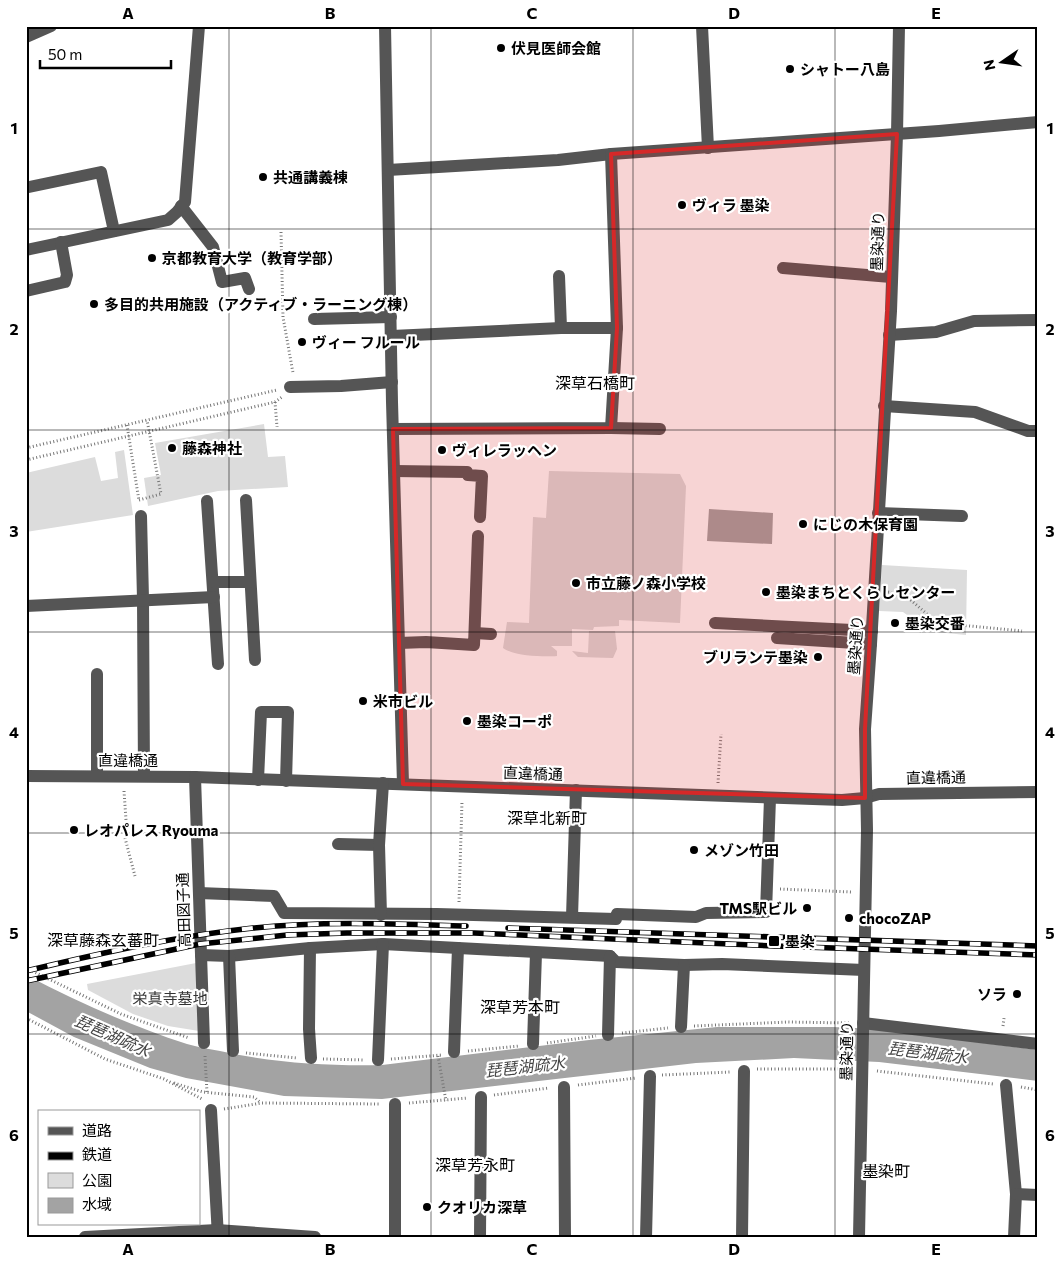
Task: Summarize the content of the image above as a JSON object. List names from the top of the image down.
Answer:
{
  "streets": {
    "street": ["墨染通り", "直違橋通", "高田図子通"]
  },
  "crossings": [
    ["墨染通り", "直違橋通"],
    ["直違橋通", "高田図子通"]
  ],
  "districts": [
    "深草石橋町",
    "深草北新町",
    "深草藤森玄蕃町",
    "深草芳本町",
    "深草芳永町",
    "墨染町"
  ],
  "water": ["琵琶湖疏水"],
  "parks": ["栄真寺墓地"],
  "places": {
    "other": [
      "伏見医師会館",
      "シャトー八島",
      "共通講義棟",
      "ヴィラ 墨染",
      "京都教育大学（教育学部）",
      "多目的共用施設（アクティブ・ラーニング棟）",
      "ヴィー フルール",
      "藤森神社",
      "ヴィレラッヘン",
      "にじの木保育園",
      "市立藤ノ森小学校",
      "墨染まちとくらしセンター",
      "墨染交番",
      "ブリランテ墨染",
      "米市ビル",
      "墨染コーポ",
      "レオパレス Ryouma",
      "メゾン竹田",
      "TMS駅ビル",
      "chocoZAP",
      "ソラ",
      "クオリカ深草"
    ],
    "transit": ["墨染"]
  },
  "legend": [
    "道路",
    "鉄道",
    "公園",
    "水域"
  ],
  "scale_bar": "50 m",
  "north": "left",
  "grid": {
    "columns": [
      "A",
      "B",
      "C",
      "D",
      "E"
    ],
    "rows": [
      "1",
      "2",
      "3",
      "4",
      "5",
      "6"
    ]
  }
}
